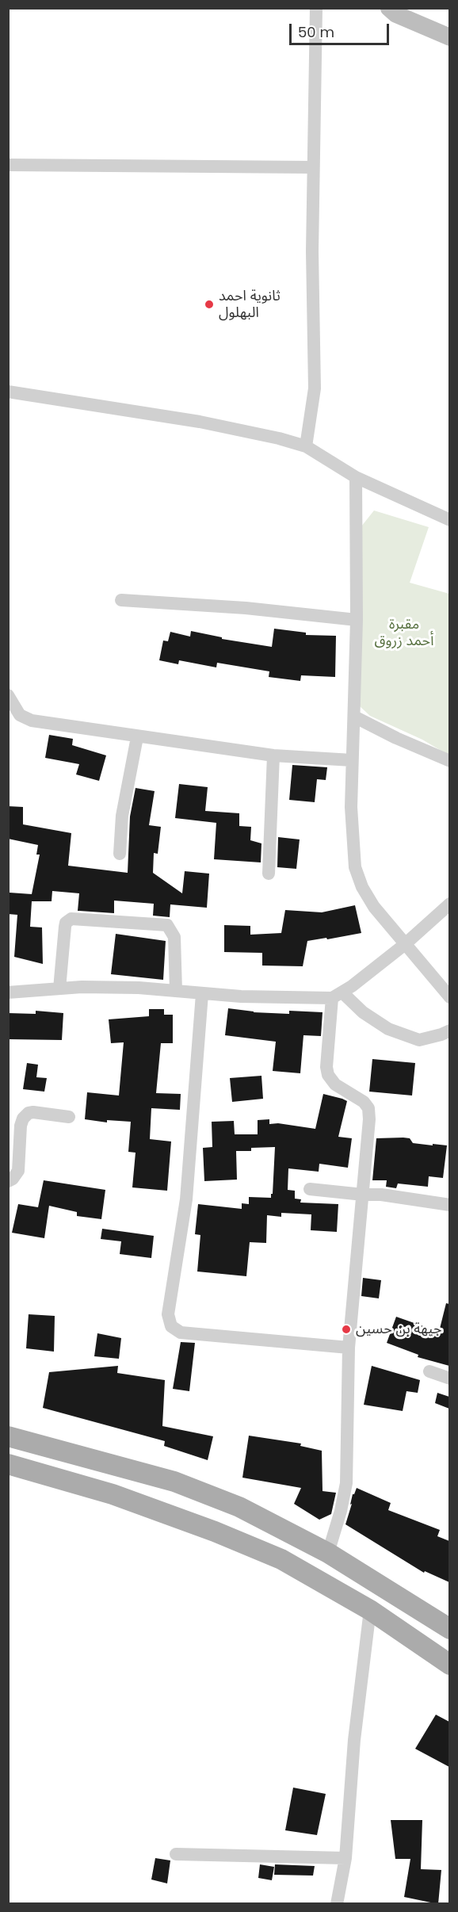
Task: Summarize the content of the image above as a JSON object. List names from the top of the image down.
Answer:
{
  "parks": ["مقبرة أحمد زروق"],
  "places": ["ثانوية احمد البهلول", "جيهة بن حسين"],
  "scale_bar": "50 m"
}
